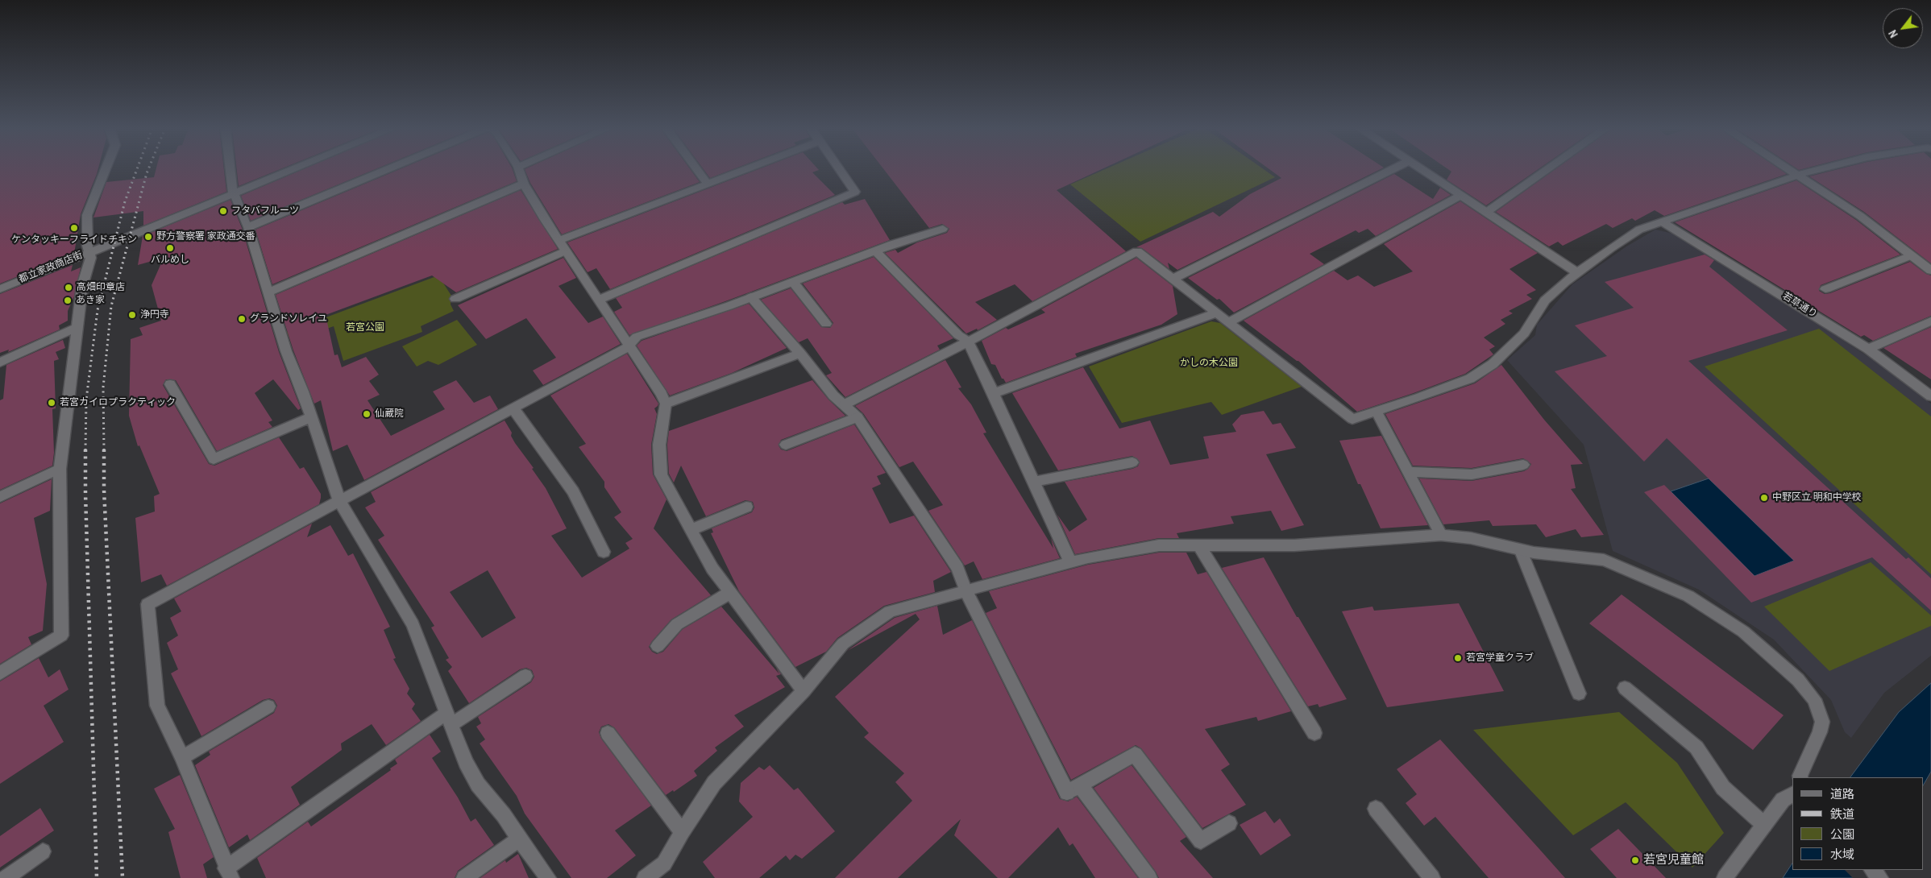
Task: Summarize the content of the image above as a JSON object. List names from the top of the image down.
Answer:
{
  "streets": {
    "street": ["都立家政商店街", "若草通り"]
  },
  "parks": ["若宮公園", "かしの木公園"],
  "places": [
    "フタバフルーツ",
    "ケンタッキーフライドチキン",
    "野方警察署 家政通交番",
    "バルめし",
    "高畑印章店",
    "あき家",
    "浄円寺",
    "グランドソレイユ",
    "若宮カイロプラクティック",
    "仙蔵院",
    "中野区立 明和中学校",
    "若宮学童クラブ",
    "若宮児童館"
  ],
  "legend": [
    "道路",
    "鉄道",
    "公園",
    "水域"
  ],
  "north": "bottom left"
}
